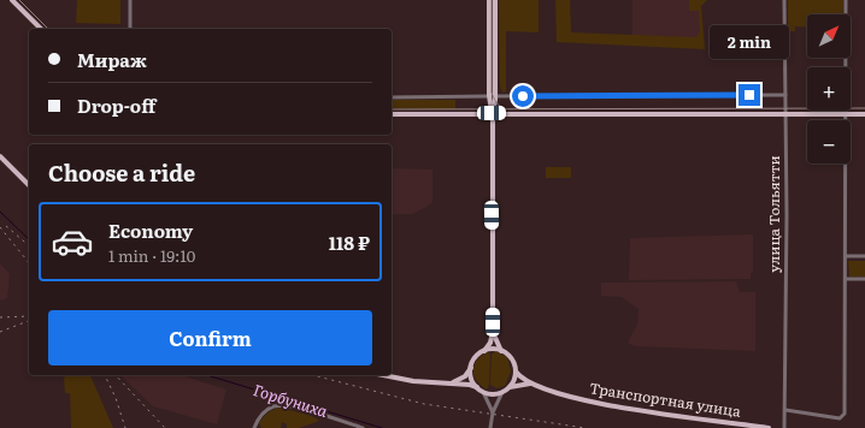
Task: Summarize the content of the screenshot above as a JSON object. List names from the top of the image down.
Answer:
{
  "streets": {
    "main road": ["Транспортная улица"],
    "street": ["улица Тольятти"]
  },
  "water": ["Горбуниха"],
  "north": "top right",
  "page": {
    "map_buttons": ["+", "−"],
    "bubble": "2 min",
    "banner": ["Мираж", "Drop-off"],
    "heading": "Choose a ride",
    "list": [
      {
        "name": "Economy",
        "note": "1 min · 19:10",
        "value": "118 ₽"
      }
    ],
    "buttons": "Confirm"
  }
}
